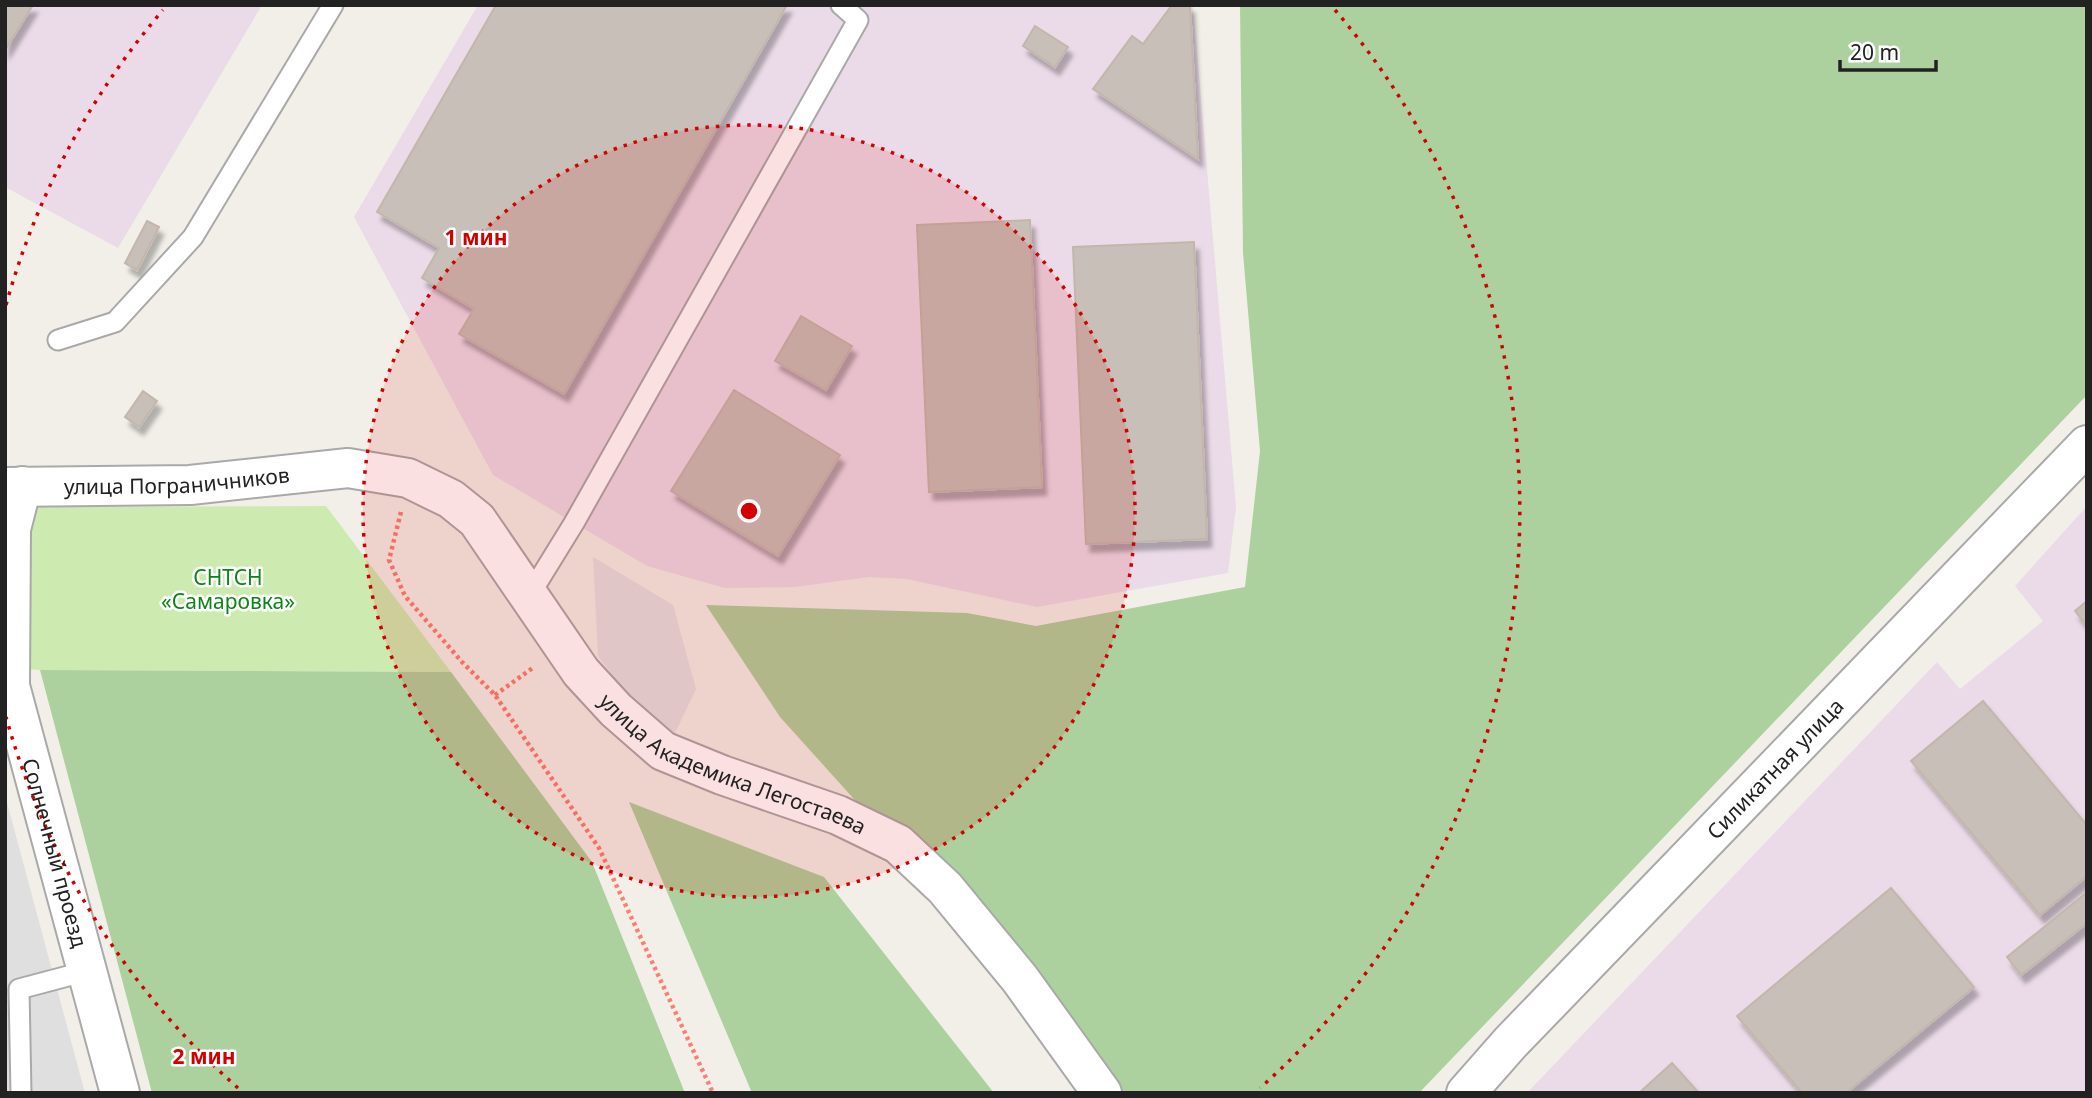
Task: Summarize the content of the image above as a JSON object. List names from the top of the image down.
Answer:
{
  "streets": {
    "street": [
      "улица Пограничников",
      "улица Академика Легостаева",
      "Силикатная улица",
      "Солнечный проезд"
    ]
  },
  "crossings": [
    ["улица Пограничников", "улица Академика Легостаева"],
    ["улица Пограничников", "Солнечный проезд"]
  ],
  "parks": ["СНТСН «Самаровка»"],
  "scale_bar": "20 m",
  "rings": ["1 мин", "2 мин"]
}
